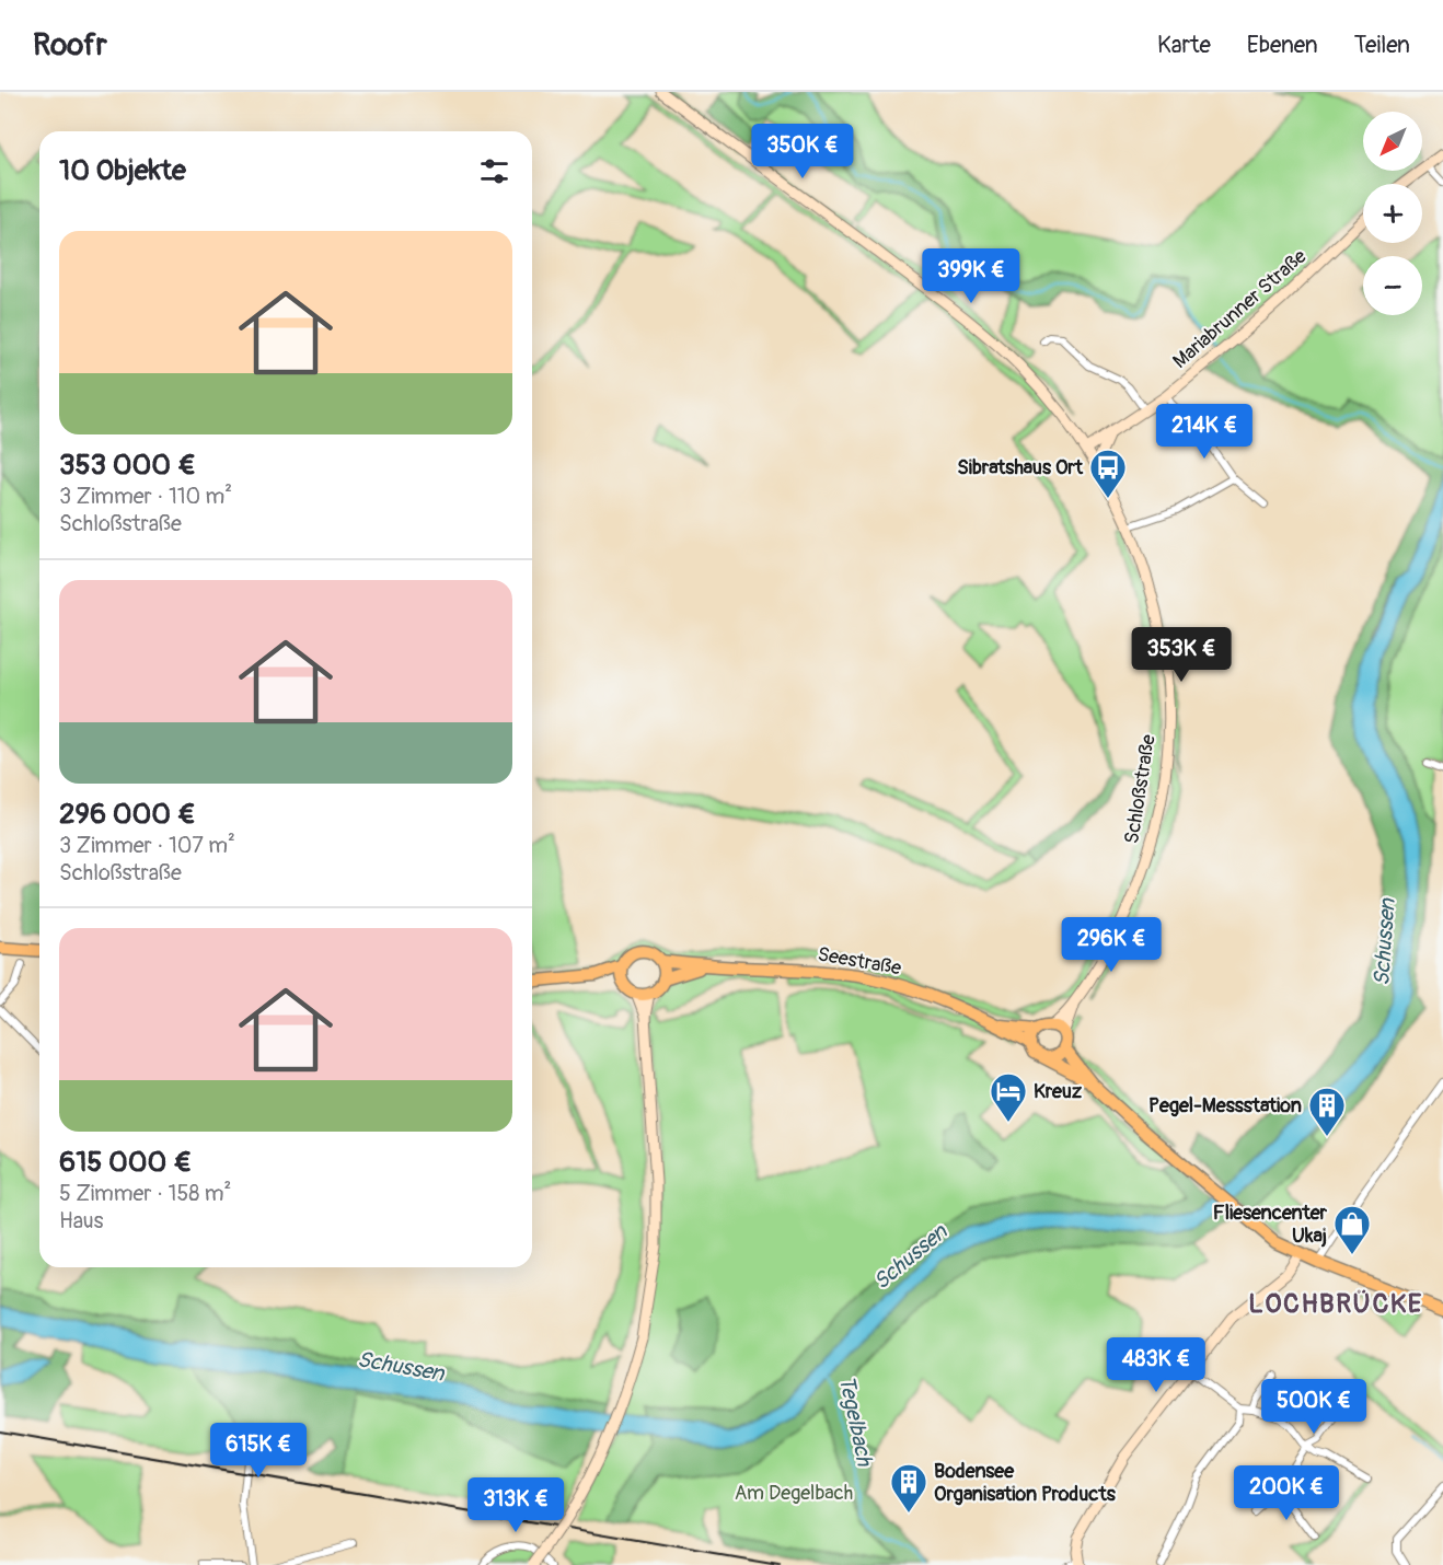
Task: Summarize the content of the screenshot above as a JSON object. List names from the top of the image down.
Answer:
{
  "streets": {
    "main road": ["Seestraße"],
    "street": ["Mariabrunner Straße", "Schloßstraße"]
  },
  "crossings": [
    ["Mariabrunner Straße", "Schloßstraße"],
    ["Schloßstraße", "Seestraße"]
  ],
  "districts": ["LOCHBRÜCKE"],
  "water": ["Schussen", "Tegelbach"],
  "parks": ["Am Degelbach"],
  "places": {
    "bus stop": ["Sibratshaus Ort"],
    "hotel": ["Kreuz"],
    "building": ["Pegel-Messstation", "Bodensee Organisation Products"],
    "shop": ["Fliesencenter Ukaj"]
  },
  "north": "bottom left",
  "page": {
    "header": "Roofr",
    "nav": ["Karte", "Ebenen", "Teilen"],
    "map_buttons": ["+", "−"],
    "price": [
      "350K €",
      "399K €",
      "214K €",
      "353K €",
      "296K €",
      "483K €",
      "500K €",
      "615K €",
      "200K €",
      "313K €"
    ],
    "heading": "10 Objekte",
    "list": [
      {
        "name": "353 000 €",
        "note": "3 Zimmer · 110 m² · Schloßstraße"
      },
      {
        "name": "296 000 €",
        "note": "3 Zimmer · 107 m² · Schloßstraße"
      },
      {
        "name": "615 000 €",
        "note": "5 Zimmer · 158 m² · Haus"
      }
    ]
  }
}
